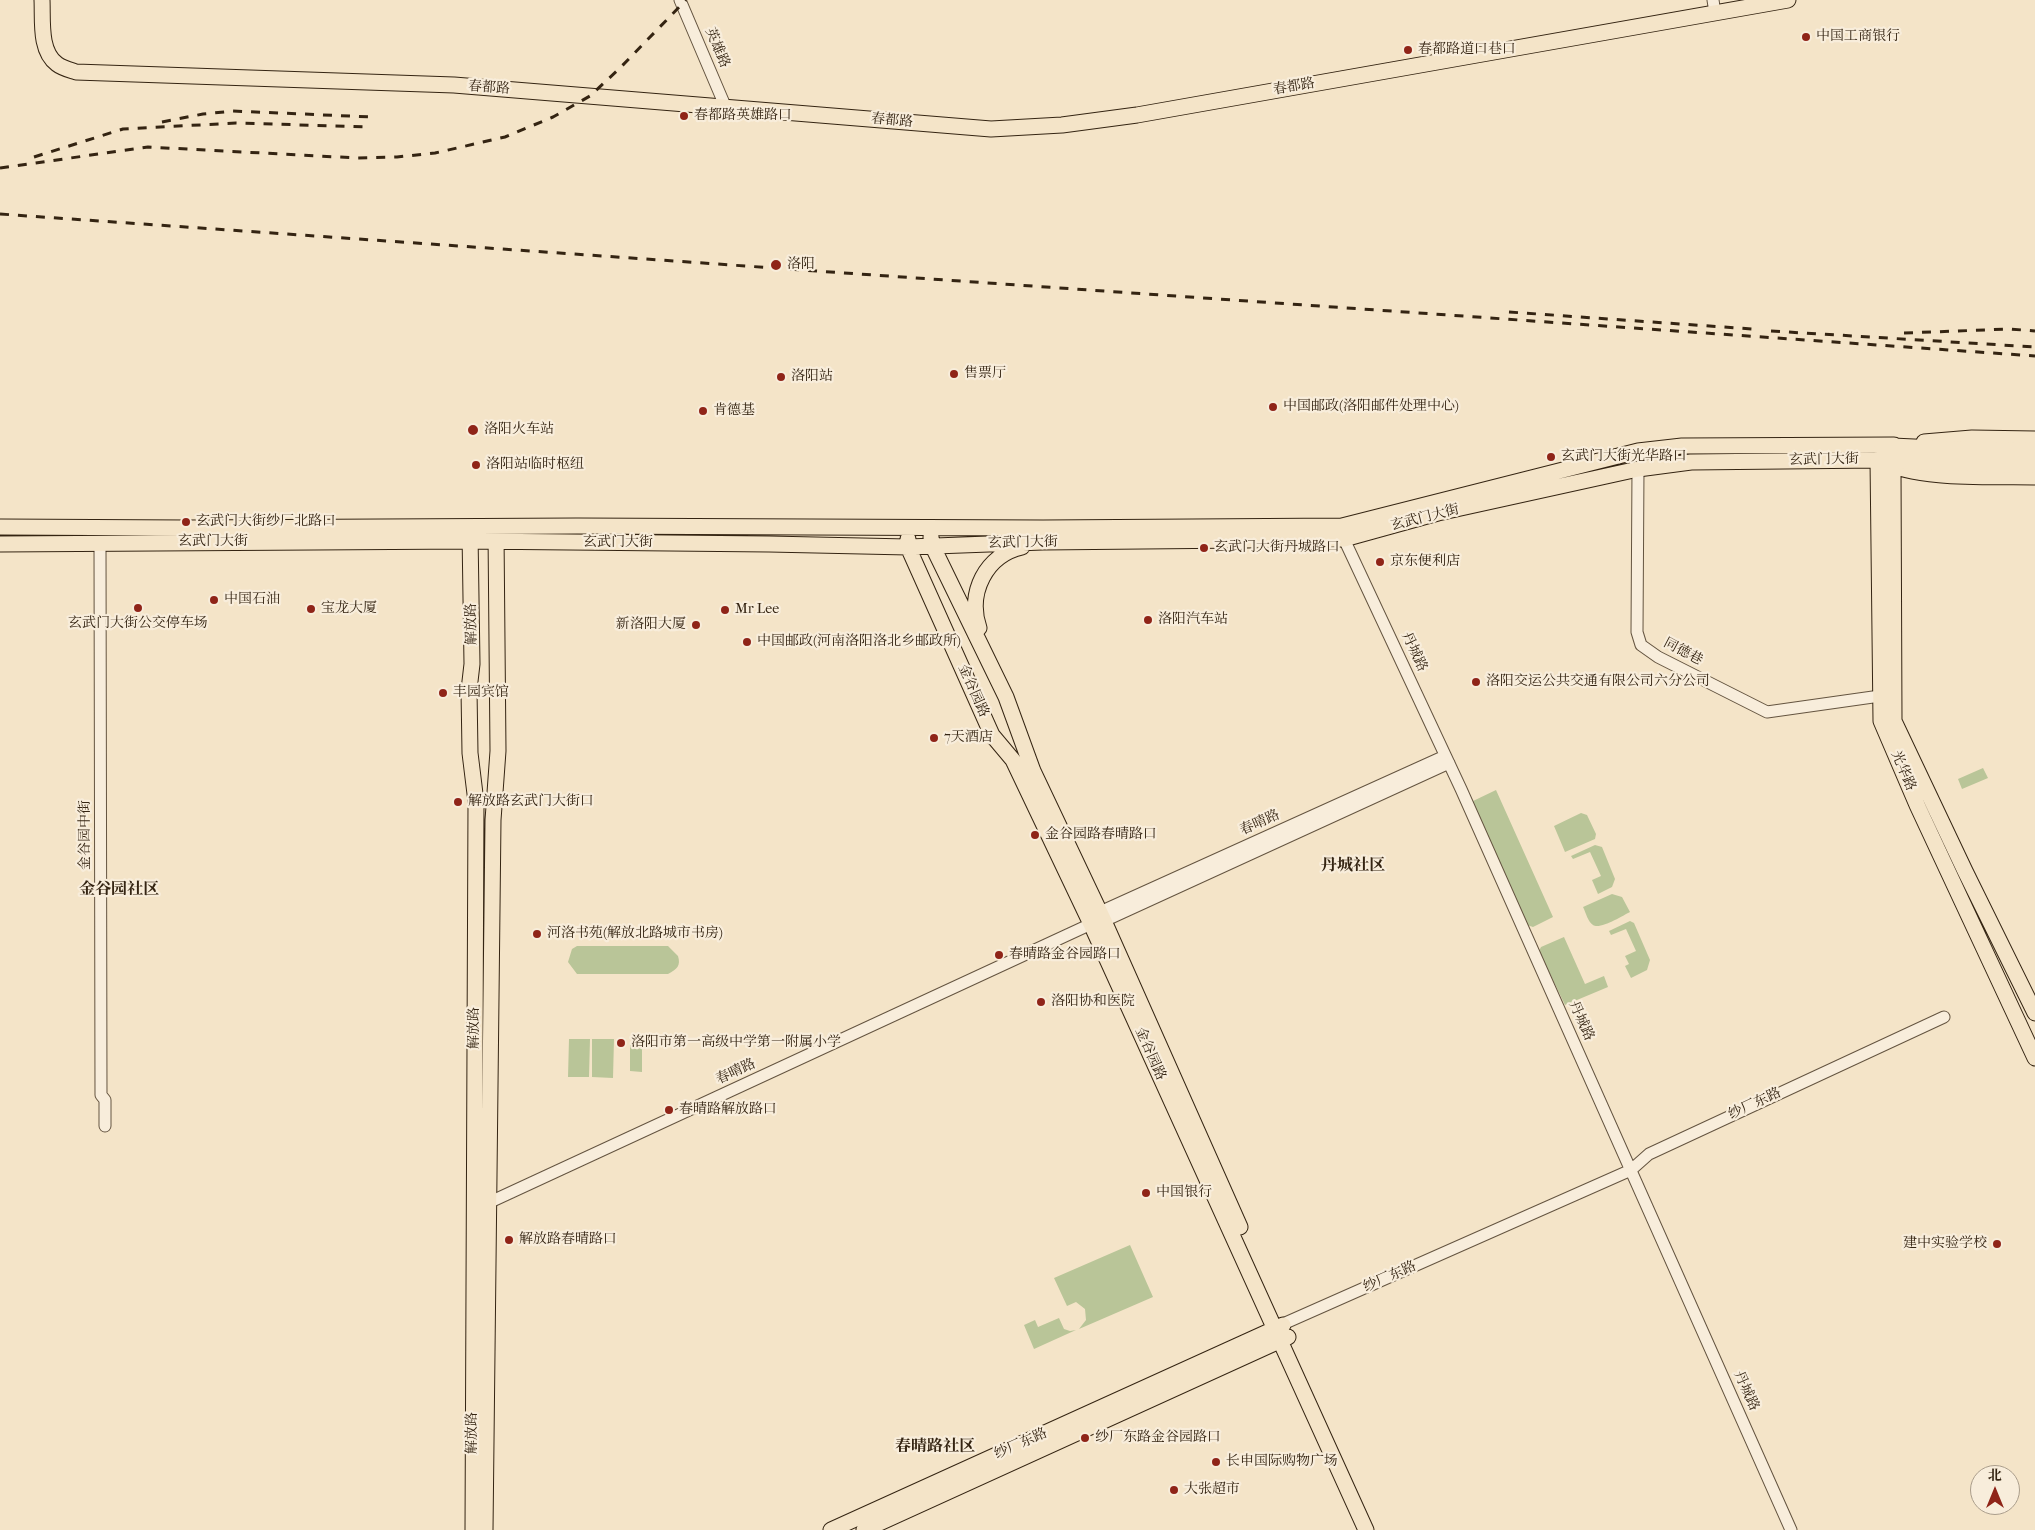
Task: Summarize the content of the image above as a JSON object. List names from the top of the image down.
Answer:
{
  "streets": {
    "main road": [
      "春都路",
      "玄武门大街",
      "解放路",
      "金谷园路",
      "光华路",
      "纱厂东路"
    ],
    "street": [
      "英雄路",
      "丹城路",
      "同德巷",
      "春晴路",
      "金谷园中街"
    ]
  },
  "crossings": [
    ["英雄路", "春都路"],
    ["玄武门大街", "解放路"],
    ["玄武门大街", "丹城路"],
    ["玄武门大街", "同德巷"],
    ["玄武门大街", "金谷园路"],
    ["玄武门大街", "光华路"],
    ["玄武门大街", "金谷园中街"],
    ["解放路", "春晴路"],
    ["丹城路", "春晴路"],
    ["丹城路", "纱厂东路"],
    ["同德巷", "光华路"],
    ["金谷园路", "春晴路"],
    ["金谷园路", "纱厂东路"]
  ],
  "districts": ["丹城社区", "金谷园社区", "春晴路社区"],
  "places": [
    "中国工商银行",
    "春都路道口巷口",
    "春都路英雄路口",
    "洛阳",
    "售票厅",
    "洛阳站",
    "中国邮政(洛阳邮件处理中心)",
    "肯德基",
    "洛阳火车站",
    "玄武门大街光华路口",
    "洛阳站临时枢纽",
    "玄武门大街纱厂北路口",
    "玄武门大街丹城路口",
    "京东便利店",
    "中国石油",
    "玄武门大街公交停车场",
    "宝龙大厦",
    "Mr Lee",
    "洛阳汽车站",
    "新洛阳大厦",
    "中国邮政(河南洛阳洛北乡邮政所)",
    "洛阳交运公共交通有限公司六分公司",
    "丰园宾馆",
    "7天酒店",
    "解放路玄武门大街口",
    "金谷园路春晴路口",
    "河洛书苑(解放北路城市书房)",
    "春晴路金谷园路口",
    "洛阳协和医院",
    "洛阳市第一高级中学第一附属小学",
    "春晴路解放路口",
    "中国银行",
    "解放路春晴路口",
    "建中实验学校",
    "纱厂东路金谷园路口",
    "长申国际购物广场",
    "大张超市"
  ],
  "north": "top"
}
